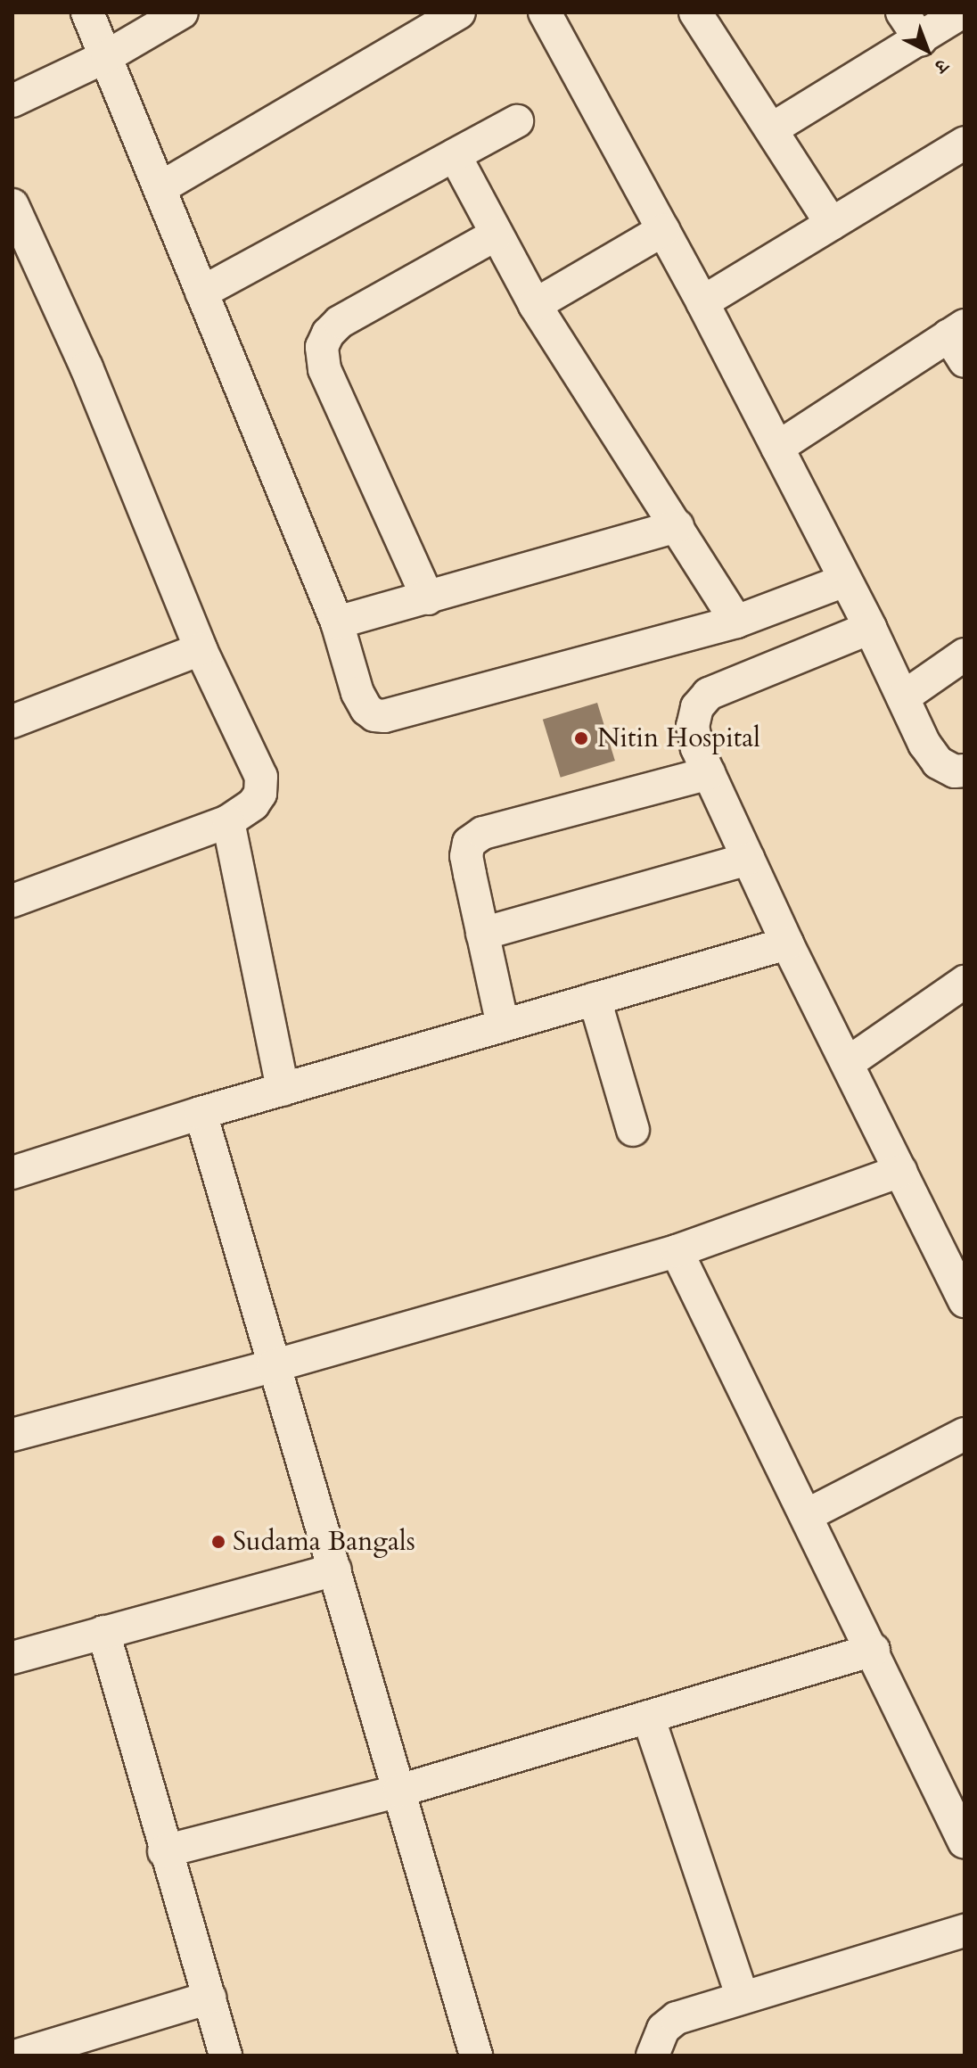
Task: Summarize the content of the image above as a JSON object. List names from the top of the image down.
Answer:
{
  "places": ["Nitin Hospital", "Sudama Bangals"],
  "north": "bottom right"
}
